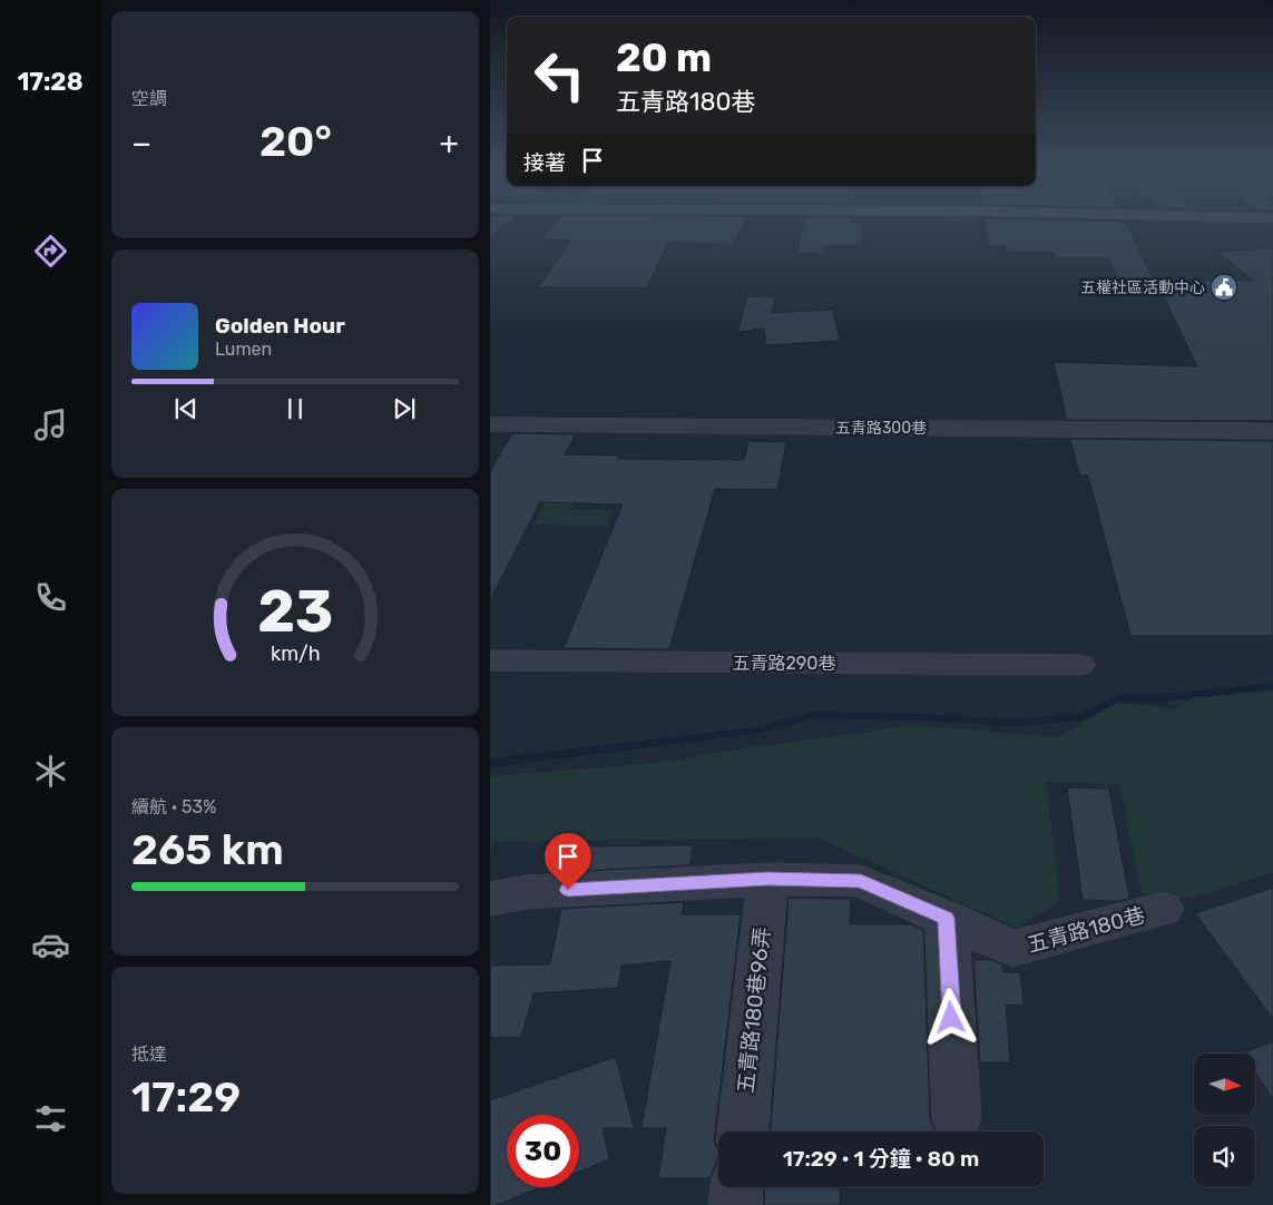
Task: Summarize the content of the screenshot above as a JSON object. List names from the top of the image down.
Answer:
{
  "streets": {
    "street": [
      "五青路300巷",
      "五青路290巷",
      "五青路180巷",
      "五青路180巷96弄"
    ]
  },
  "crossings": [
    ["五青路180巷", "五青路180巷96弄"]
  ],
  "places": {
    "public building": ["五權社區活動中心"]
  },
  "north": "right",
  "page": {
    "tabs": "17:28",
    "tile": [
      "空調",
      ["續航 · 53%", "265 km"],
      ["抵達", "17:29"]
    ],
    "turn": ["20 m", "五青路180巷"],
    "heat": ["−", "20°", "+"],
    "then": "接著",
    "song": ["Golden Hour", "Lumen"],
    "limit": "30",
    "trip": "17:29 · 1 分鐘 · 80 m",
    "gauge": ["23", "km/h"]
  }
}
